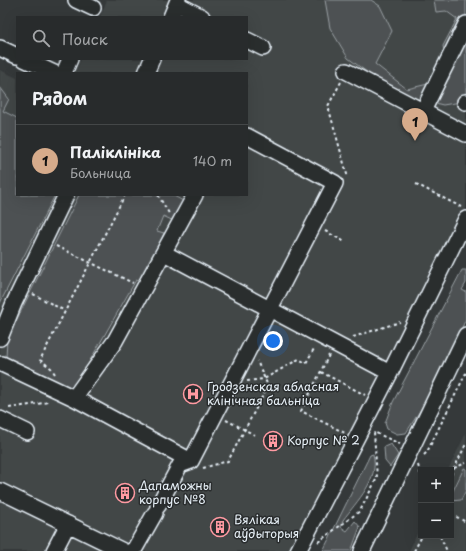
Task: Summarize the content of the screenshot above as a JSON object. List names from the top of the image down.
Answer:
{
  "places": {
    "hospital": ["Гродзенская абласная клінічная бальніца"],
    "building": ["Корпус № 2", "Дапаможны корпус №8", "Вялікая аўдыторыя"]
  },
  "page": {
    "search": "Поиск",
    "heading": "Рядом",
    "pins": "1",
    "list": [
      {
        "mark": "1",
        "name": "Паліклініка",
        "note": "Больница",
        "value": "140 m"
      }
    ],
    "map_buttons": ["+", "−"]
  }
}
